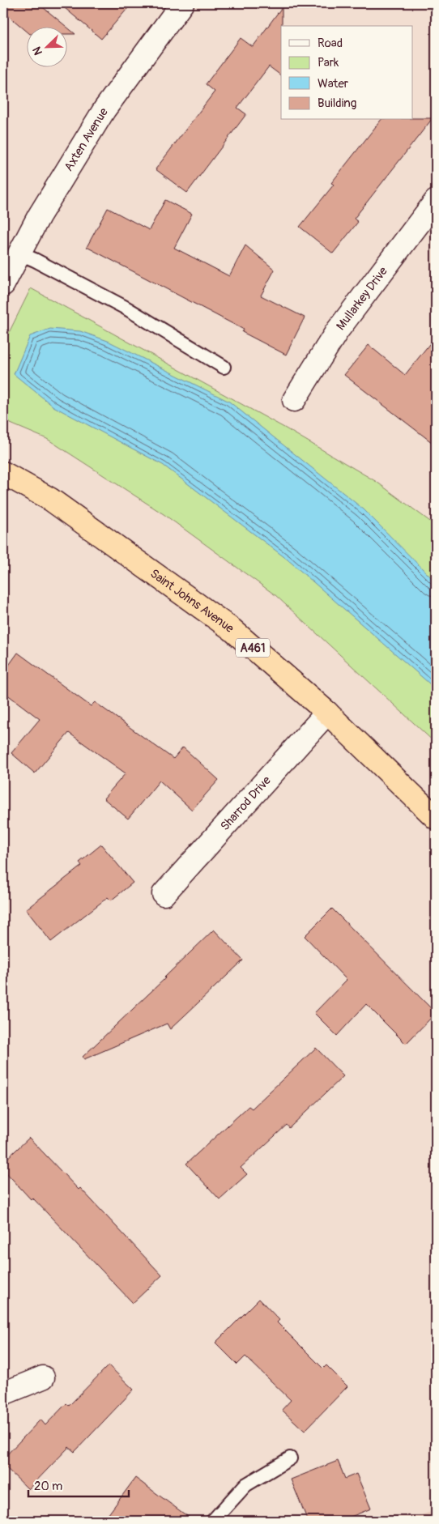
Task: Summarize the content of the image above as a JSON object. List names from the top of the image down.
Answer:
{
  "streets": {
    "highway": ["Saint Johns Avenue", "A461"],
    "street": ["Axten Avenue", "Mullarkey Drive", "Sharrod Drive"]
  },
  "crossings": [
    ["Saint Johns Avenue", "Sharrod Drive"]
  ],
  "legend": [
    "Road",
    "Park",
    "Water",
    "Building"
  ],
  "scale_bar": "20 m",
  "north": "bottom left"
}
